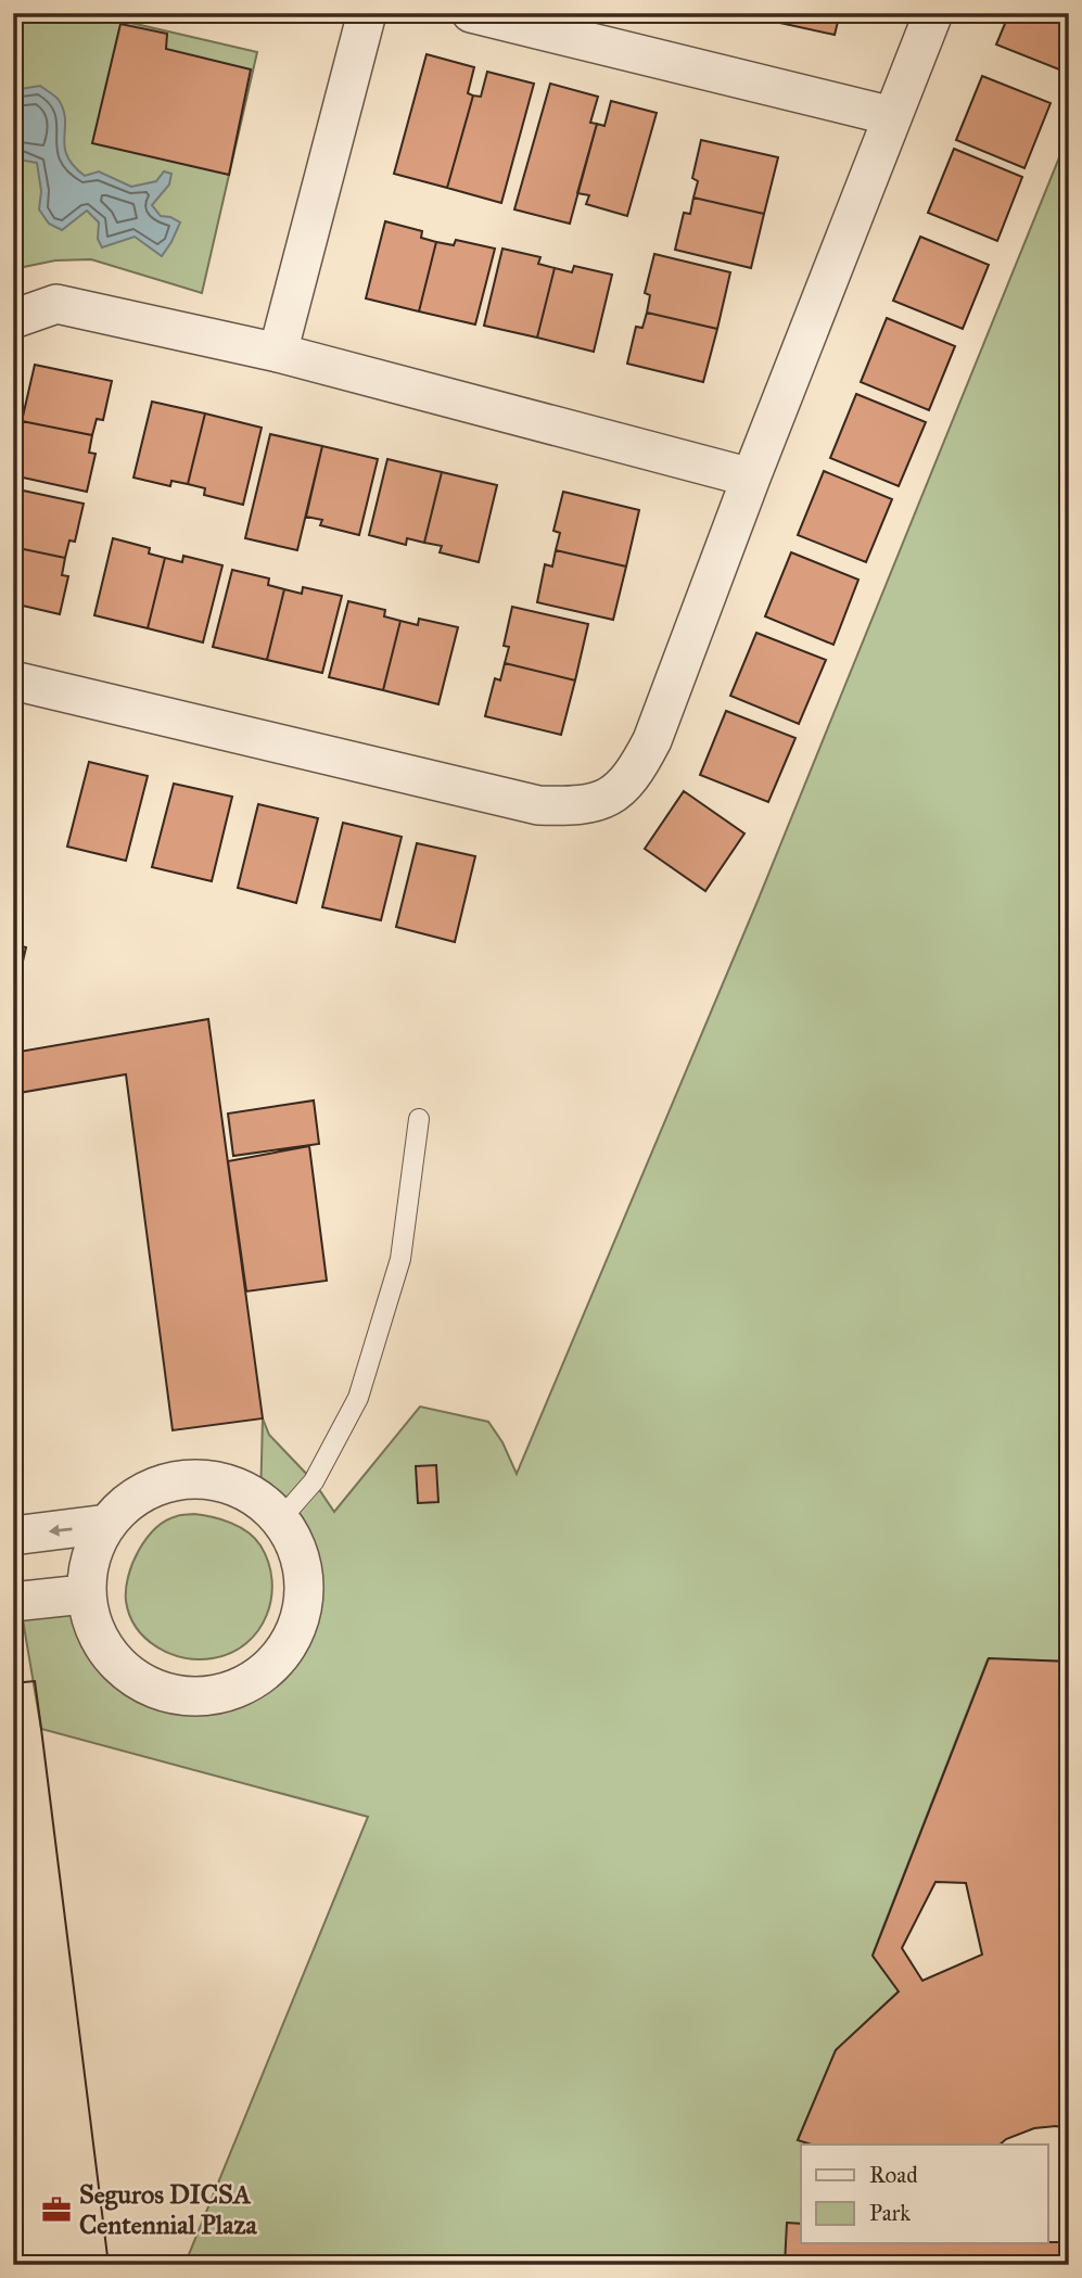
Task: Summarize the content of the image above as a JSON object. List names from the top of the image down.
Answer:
{
  "places": {
    "office": ["Seguros DICSA Centennial Plaza"]
  },
  "legend": ["Road", "Park"]
}
